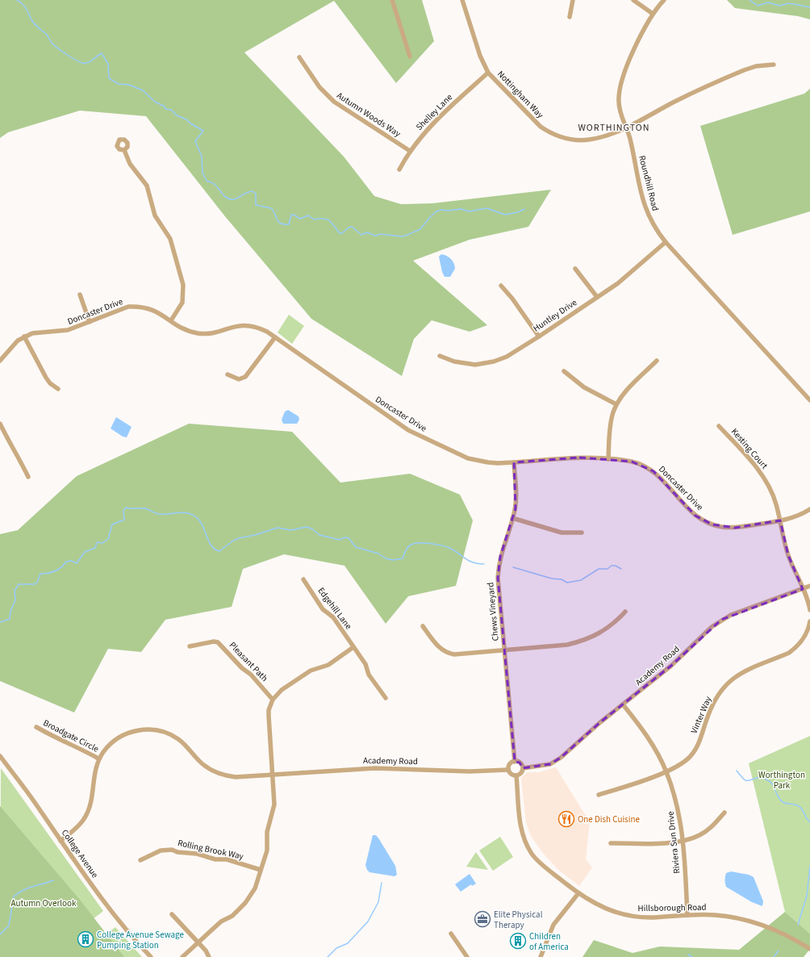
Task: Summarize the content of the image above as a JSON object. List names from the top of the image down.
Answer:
{
  "streets": {
    "street": [
      "Nottingham Way",
      "Shelley Lane",
      "Autumn Woods Way",
      "Roundhill Road",
      "Doncaster Drive",
      "Huntley Drive",
      "Kesting Court",
      "Edgehill Lane",
      "Chews Vineyard",
      "Pleasant Path",
      "Academy Road",
      "Vinter Way",
      "Broadgate Circle",
      "Riviera Sun Drive",
      "Rolling Brook Way",
      "College Avenue",
      "Hillsborough Road"
    ]
  },
  "crossings": [
    ["Nottingham Way", "Shelley Lane"],
    ["Nottingham Way", "Roundhill Road"],
    ["Shelley Lane", "Autumn Woods Way"],
    ["Roundhill Road", "Huntley Drive"],
    ["Doncaster Drive", "Kesting Court"],
    ["Doncaster Drive", "Chews Vineyard"],
    ["Chews Vineyard", "Academy Road"],
    ["Chews Vineyard", "Hillsborough Road"],
    ["Academy Road", "Broadgate Circle"],
    ["Academy Road", "Riviera Sun Drive"],
    ["Academy Road", "Hillsborough Road"],
    ["Vinter Way", "Riviera Sun Drive"],
    ["Riviera Sun Drive", "Hillsborough Road"]
  ],
  "districts": ["WORTHINGTON"],
  "parks": ["Worthington Park", "Autumn Overlook"],
  "places": {
    "restaurant": ["One Dish Cuisine"],
    "office": ["Elite Physical Therapy"],
    "building": ["College Avenue Sewage Pumping Station", "Children of America"]
  }
}
